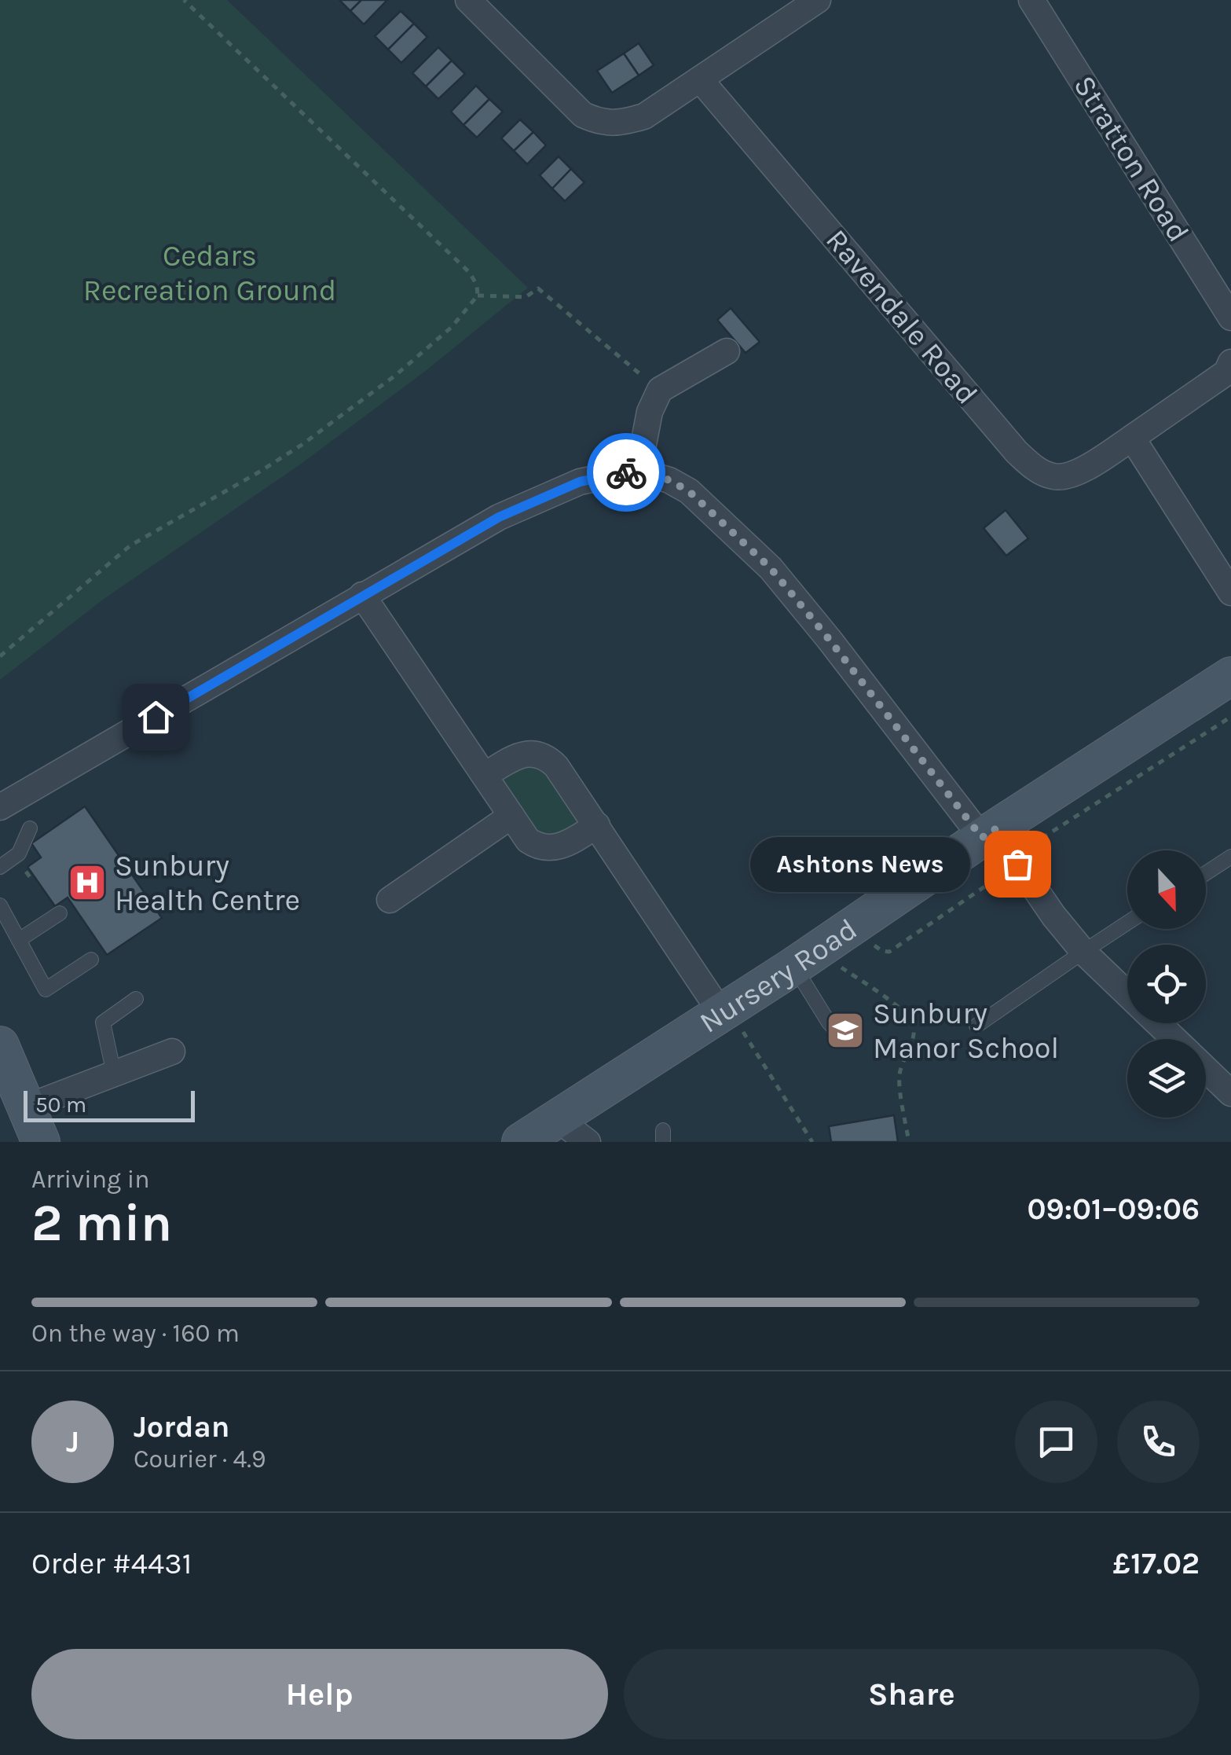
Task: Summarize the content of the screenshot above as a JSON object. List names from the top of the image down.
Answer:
{
  "streets": {
    "street": ["Stratton Road", "Ravendale Road", "Nursery Road"]
  },
  "parks": ["Cedars Recreation Ground"],
  "places": {
    "other": ["Ashtons News"],
    "hospital": ["Sunbury Health Centre"],
    "school or university": ["Sunbury Manor School"]
  },
  "scale_bar": "50 m",
  "north": "bottom",
  "page": {
    "bubble": "Ashtons News",
    "scale": "50 m",
    "heading": ["2 min", "Arriving in", "09:01–09:06"],
    "panel": [
      "Jordan",
      "Courier · 4.9",
      "Order #4431",
      "£17.02"
    ],
    "bar": "On the way · 160 m",
    "round": "J",
    "buttons": ["Help", "Share"]
  }
}
